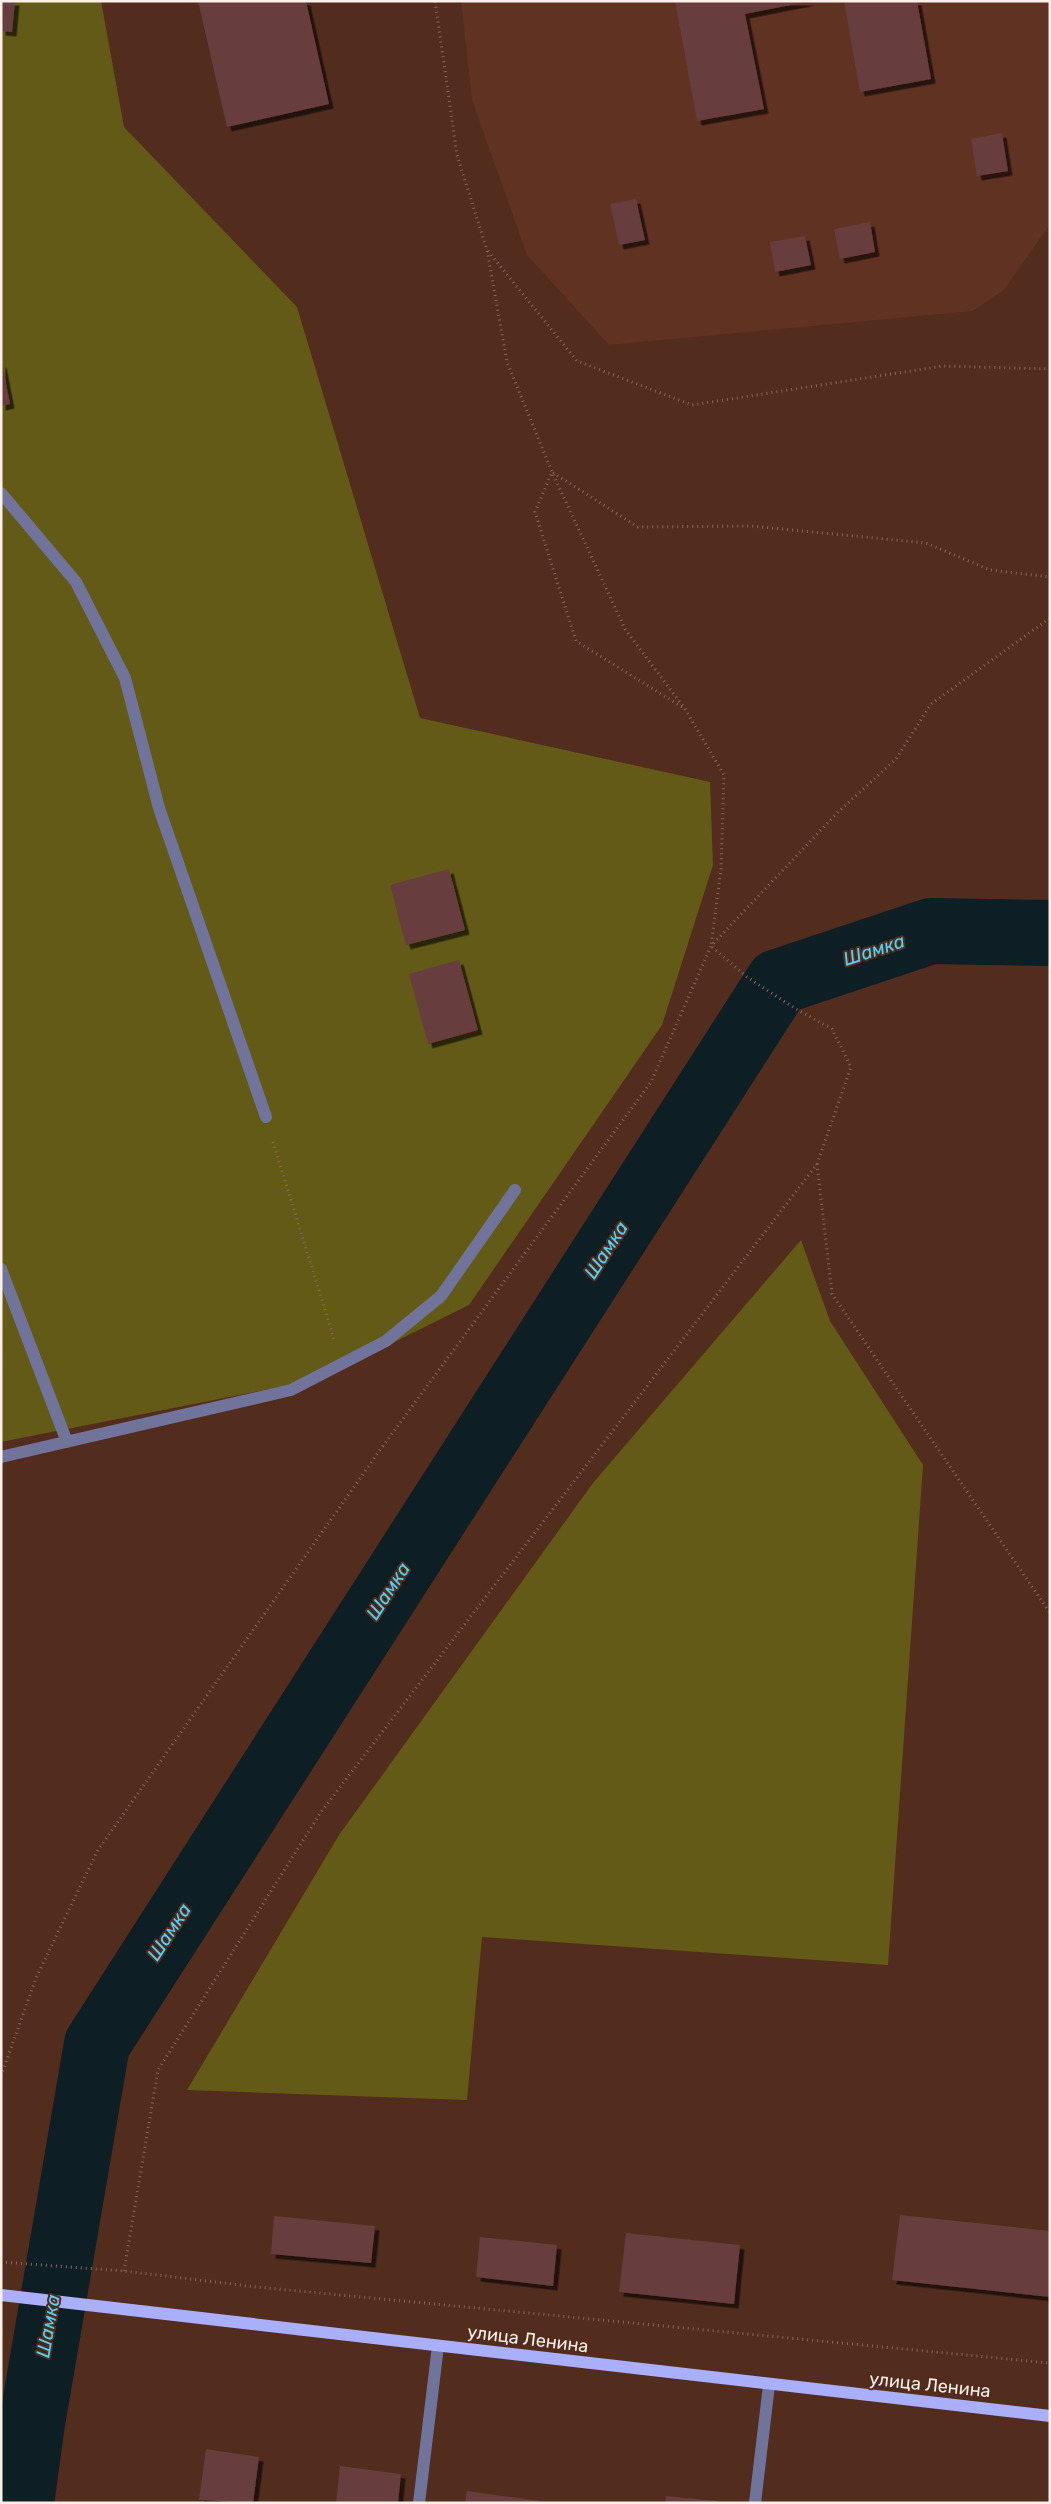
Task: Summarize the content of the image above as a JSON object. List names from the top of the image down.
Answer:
{
  "streets": {
    "main road": ["улица Ленина"]
  },
  "water": ["Шамка"]
}
